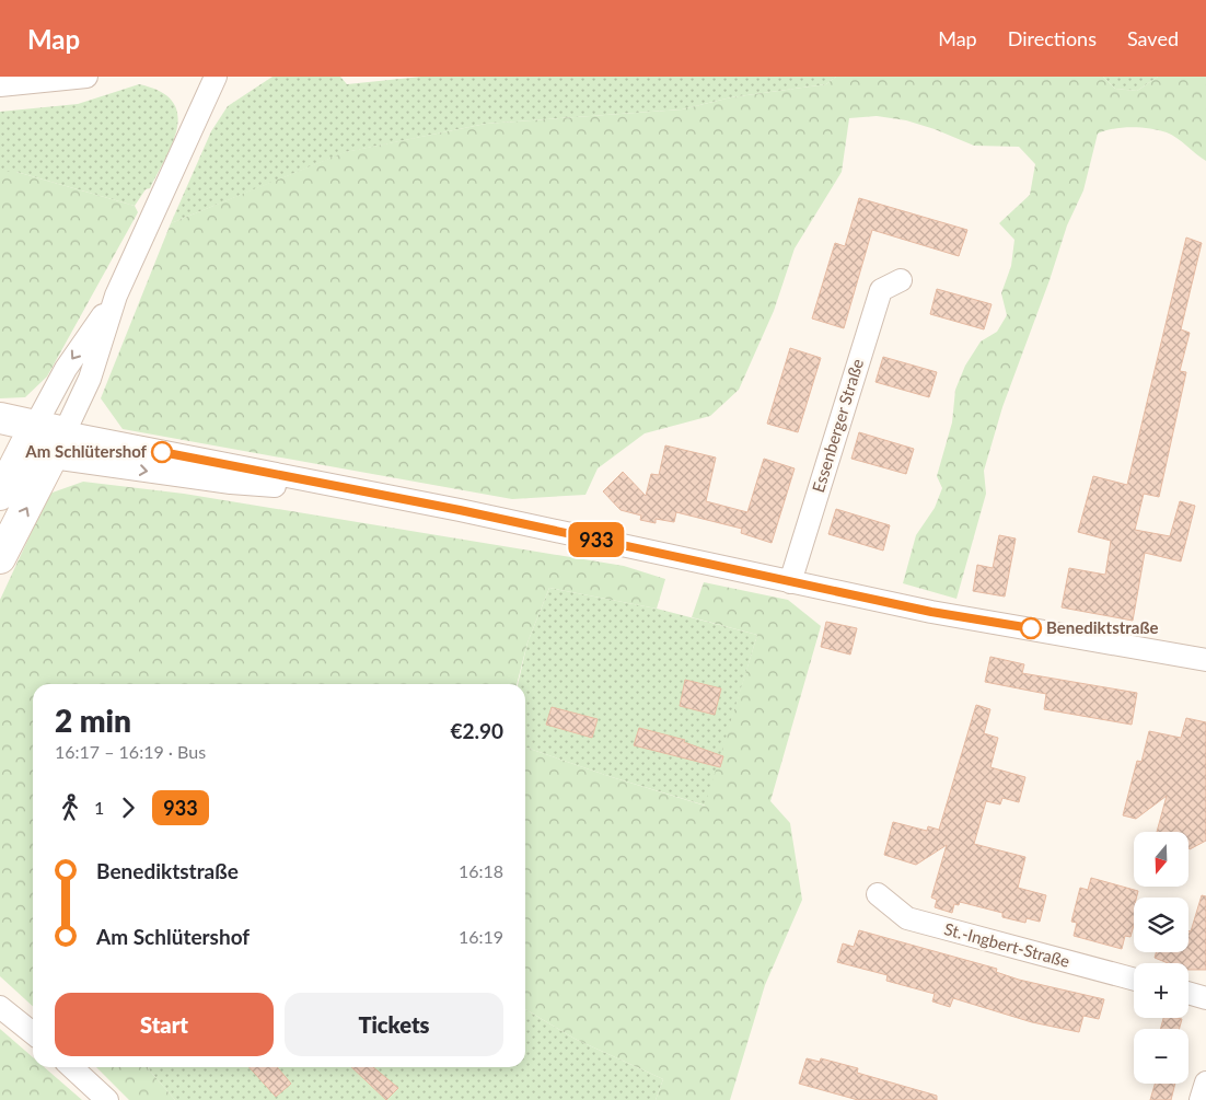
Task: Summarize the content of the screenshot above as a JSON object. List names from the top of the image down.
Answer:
{
  "streets": {
    "street": ["Essenberger Straße", "St.-Ingbert-Straße"]
  },
  "places": ["Am Schlütershof", "Benediktstraße"],
  "lines": ["bus line 933"],
  "north": "bottom",
  "page": {
    "header": "Map",
    "nav": ["Map", "Directions", "Saved"],
    "on_map": "933",
    "heading": ["2 min", "16:17 – 16:19 · Bus", "€2.90"],
    "legs": ["1", "933"],
    "map_buttons": ["+", "−"],
    "list": [
      {
        "name": "Benediktstraße",
        "value": "16:18"
      },
      {
        "name": "Am Schlütershof",
        "value": "16:19"
      }
    ],
    "buttons": ["Start", "Tickets"]
  }
}
